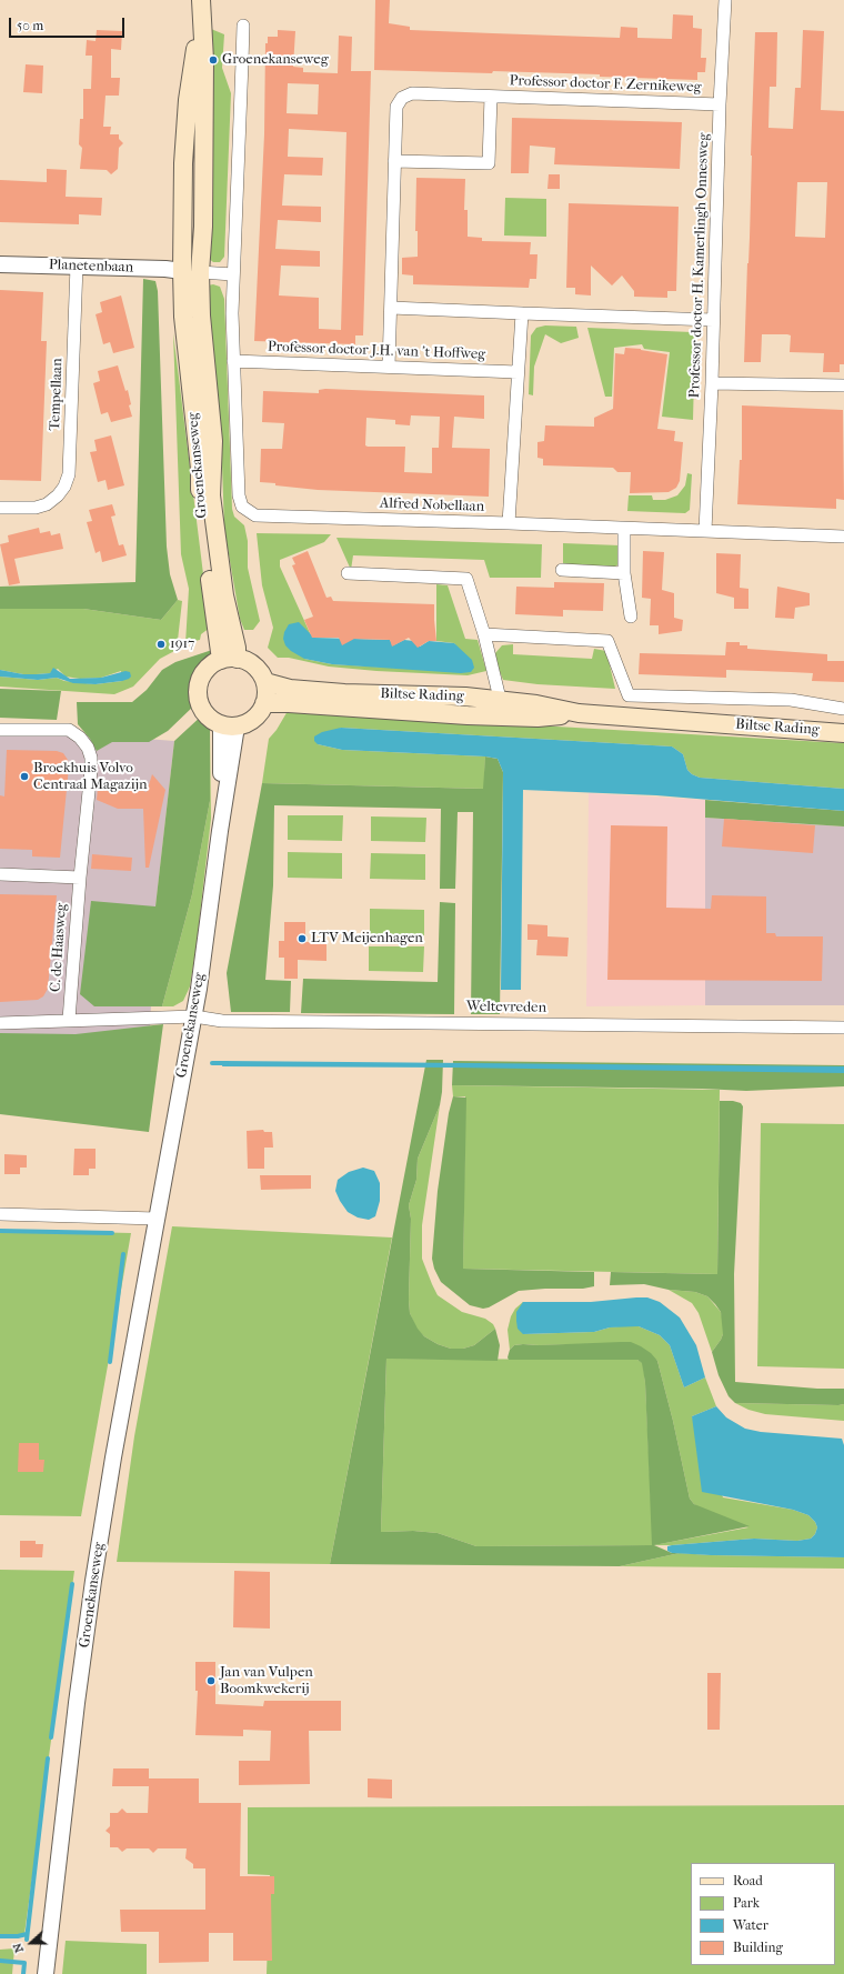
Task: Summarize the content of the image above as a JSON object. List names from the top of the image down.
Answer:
{
  "streets": {
    "main road": ["Groenekanseweg", "Biltse Rading"],
    "street": [
      "Professor doctor F. Zernikeweg",
      "Professor doctor H. Kamerlingh Onnesweg",
      "Planetenbaan",
      "Professor doctor J.H. van 't Hoffweg",
      "Tempellaan",
      "Alfred Nobellaan",
      "C. de Haasweg",
      "Weltevreden"
    ]
  },
  "crossings": [
    ["Professor doctor F. Zernikeweg", "Professor doctor H. Kamerlingh Onnesweg"],
    ["Professor doctor F. Zernikeweg", "Professor doctor J.H. van 't Hoffweg"],
    ["Professor doctor H. Kamerlingh Onnesweg", "Alfred Nobellaan"],
    ["Planetenbaan", "Tempellaan"],
    ["Planetenbaan", "Groenekanseweg"],
    ["Professor doctor J.H. van 't Hoffweg", "Alfred Nobellaan"],
    ["Groenekanseweg", "Biltse Rading"],
    ["Groenekanseweg", "Weltevreden"],
    ["C. de Haasweg", "Weltevreden"]
  ],
  "places": [
    "Groenekanseweg",
    "1917",
    "Broekhuis Volvo Centraal Magazijn",
    "LTV Meijenhagen",
    "Jan van Vulpen Boomkwekerij"
  ],
  "legend": [
    "Road",
    "Park",
    "Water",
    "Building"
  ],
  "scale_bar": "50 m",
  "north": "left"
}
